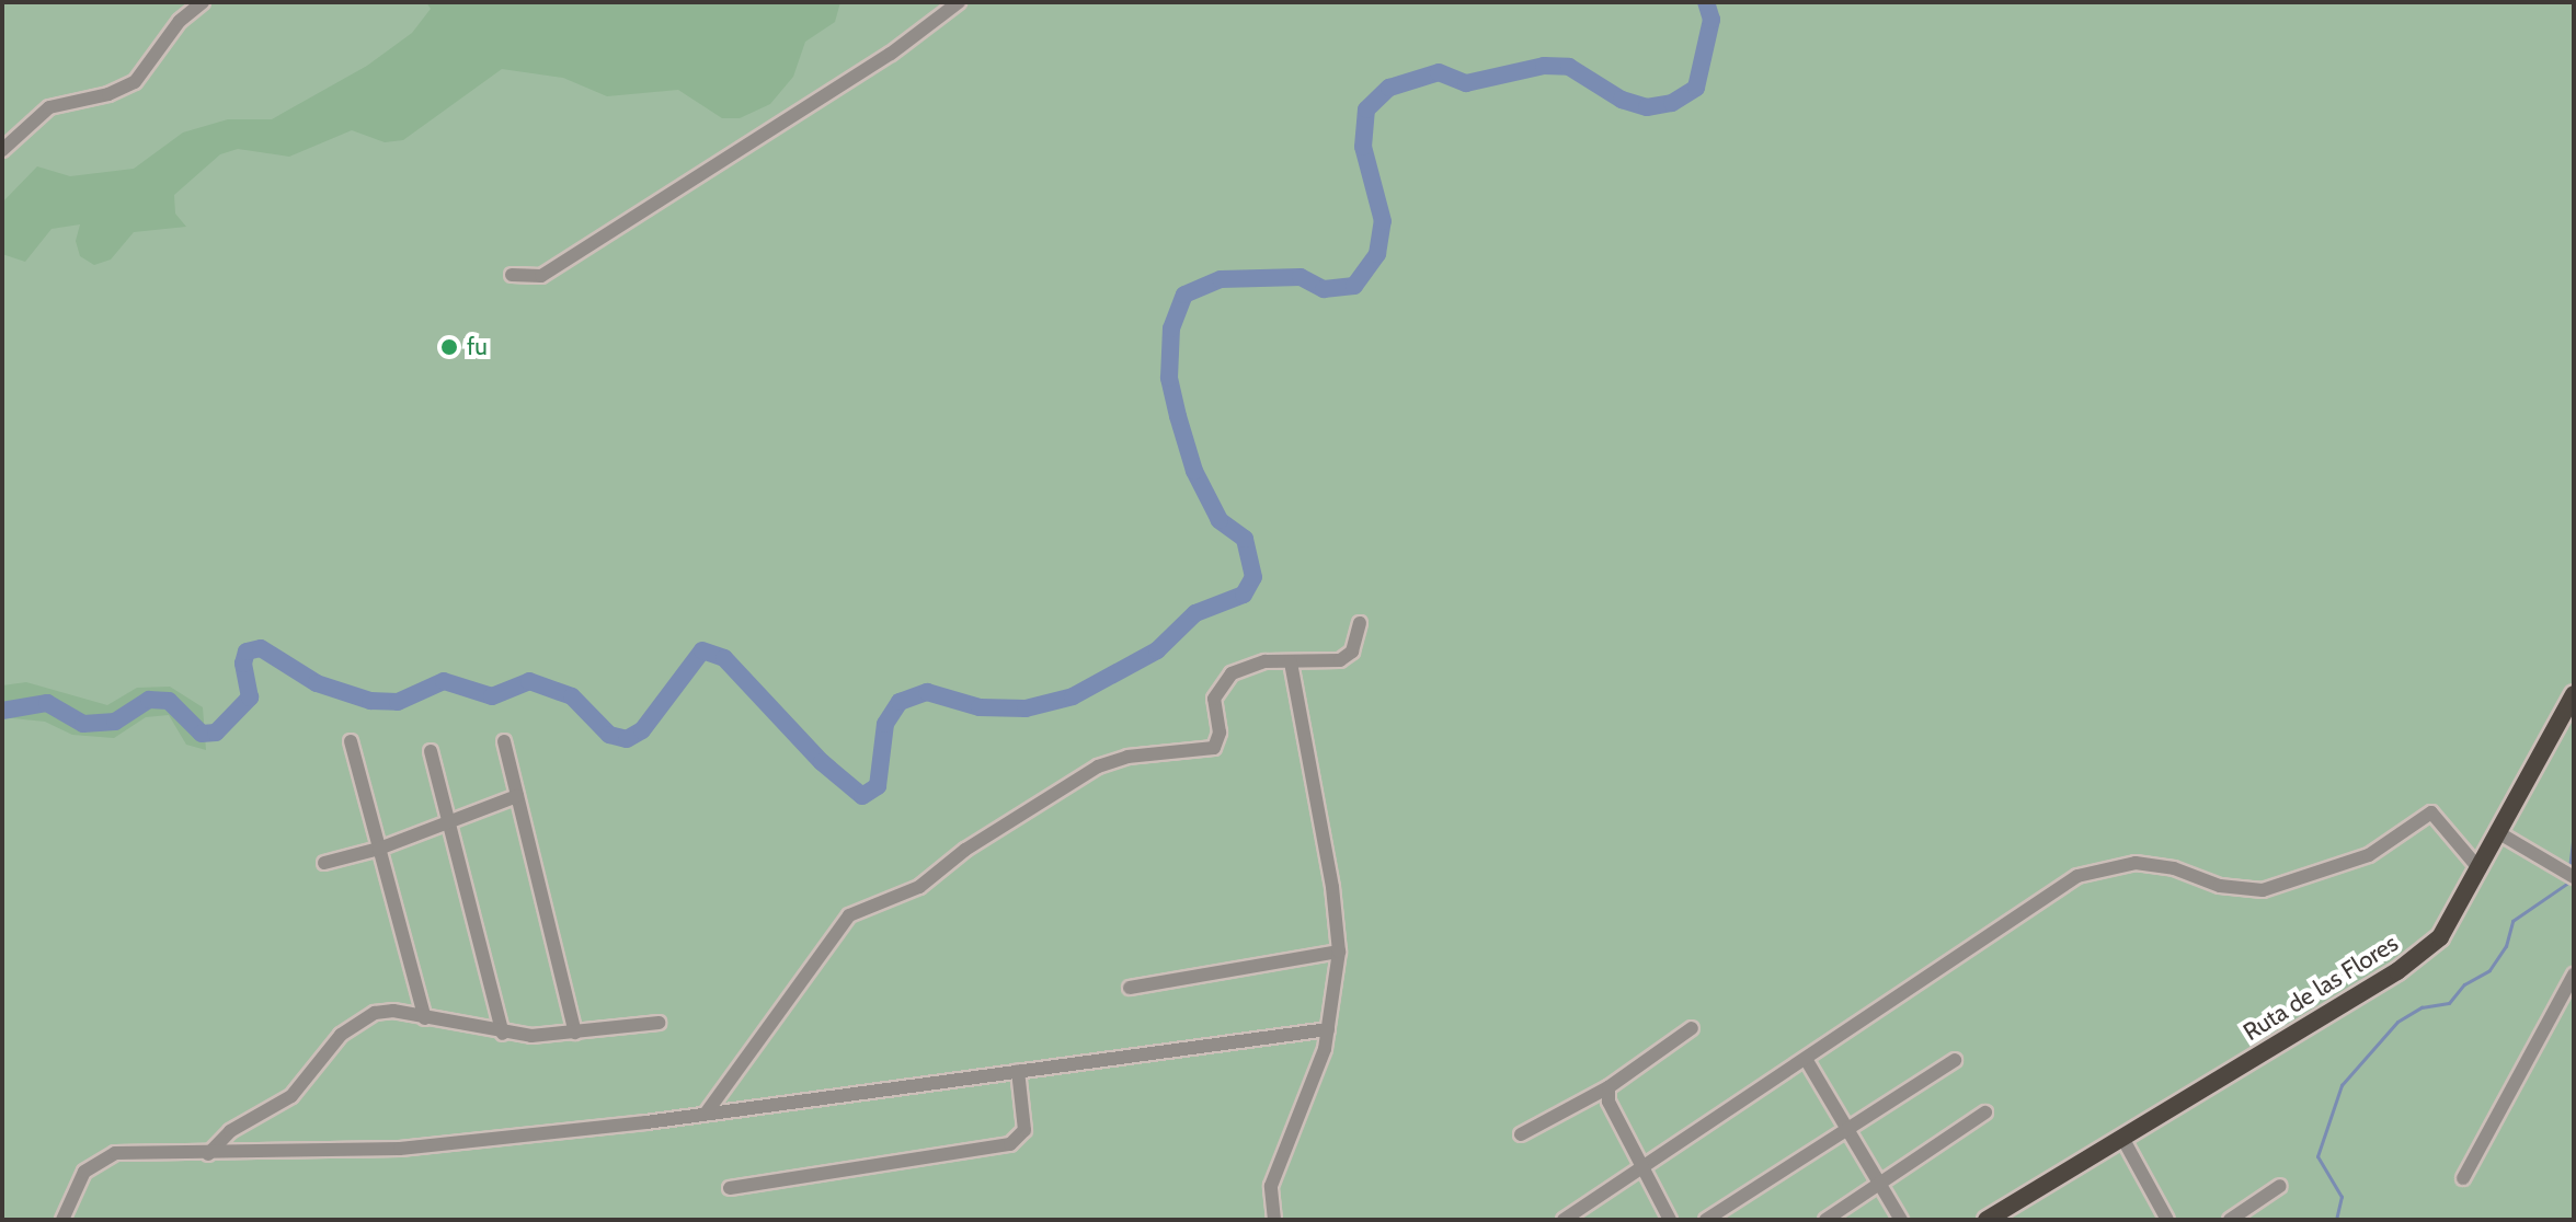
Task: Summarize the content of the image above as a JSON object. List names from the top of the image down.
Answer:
{
  "streets": {
    "main road": ["Ruta de las Flores"]
  },
  "places": ["fu"]
}
